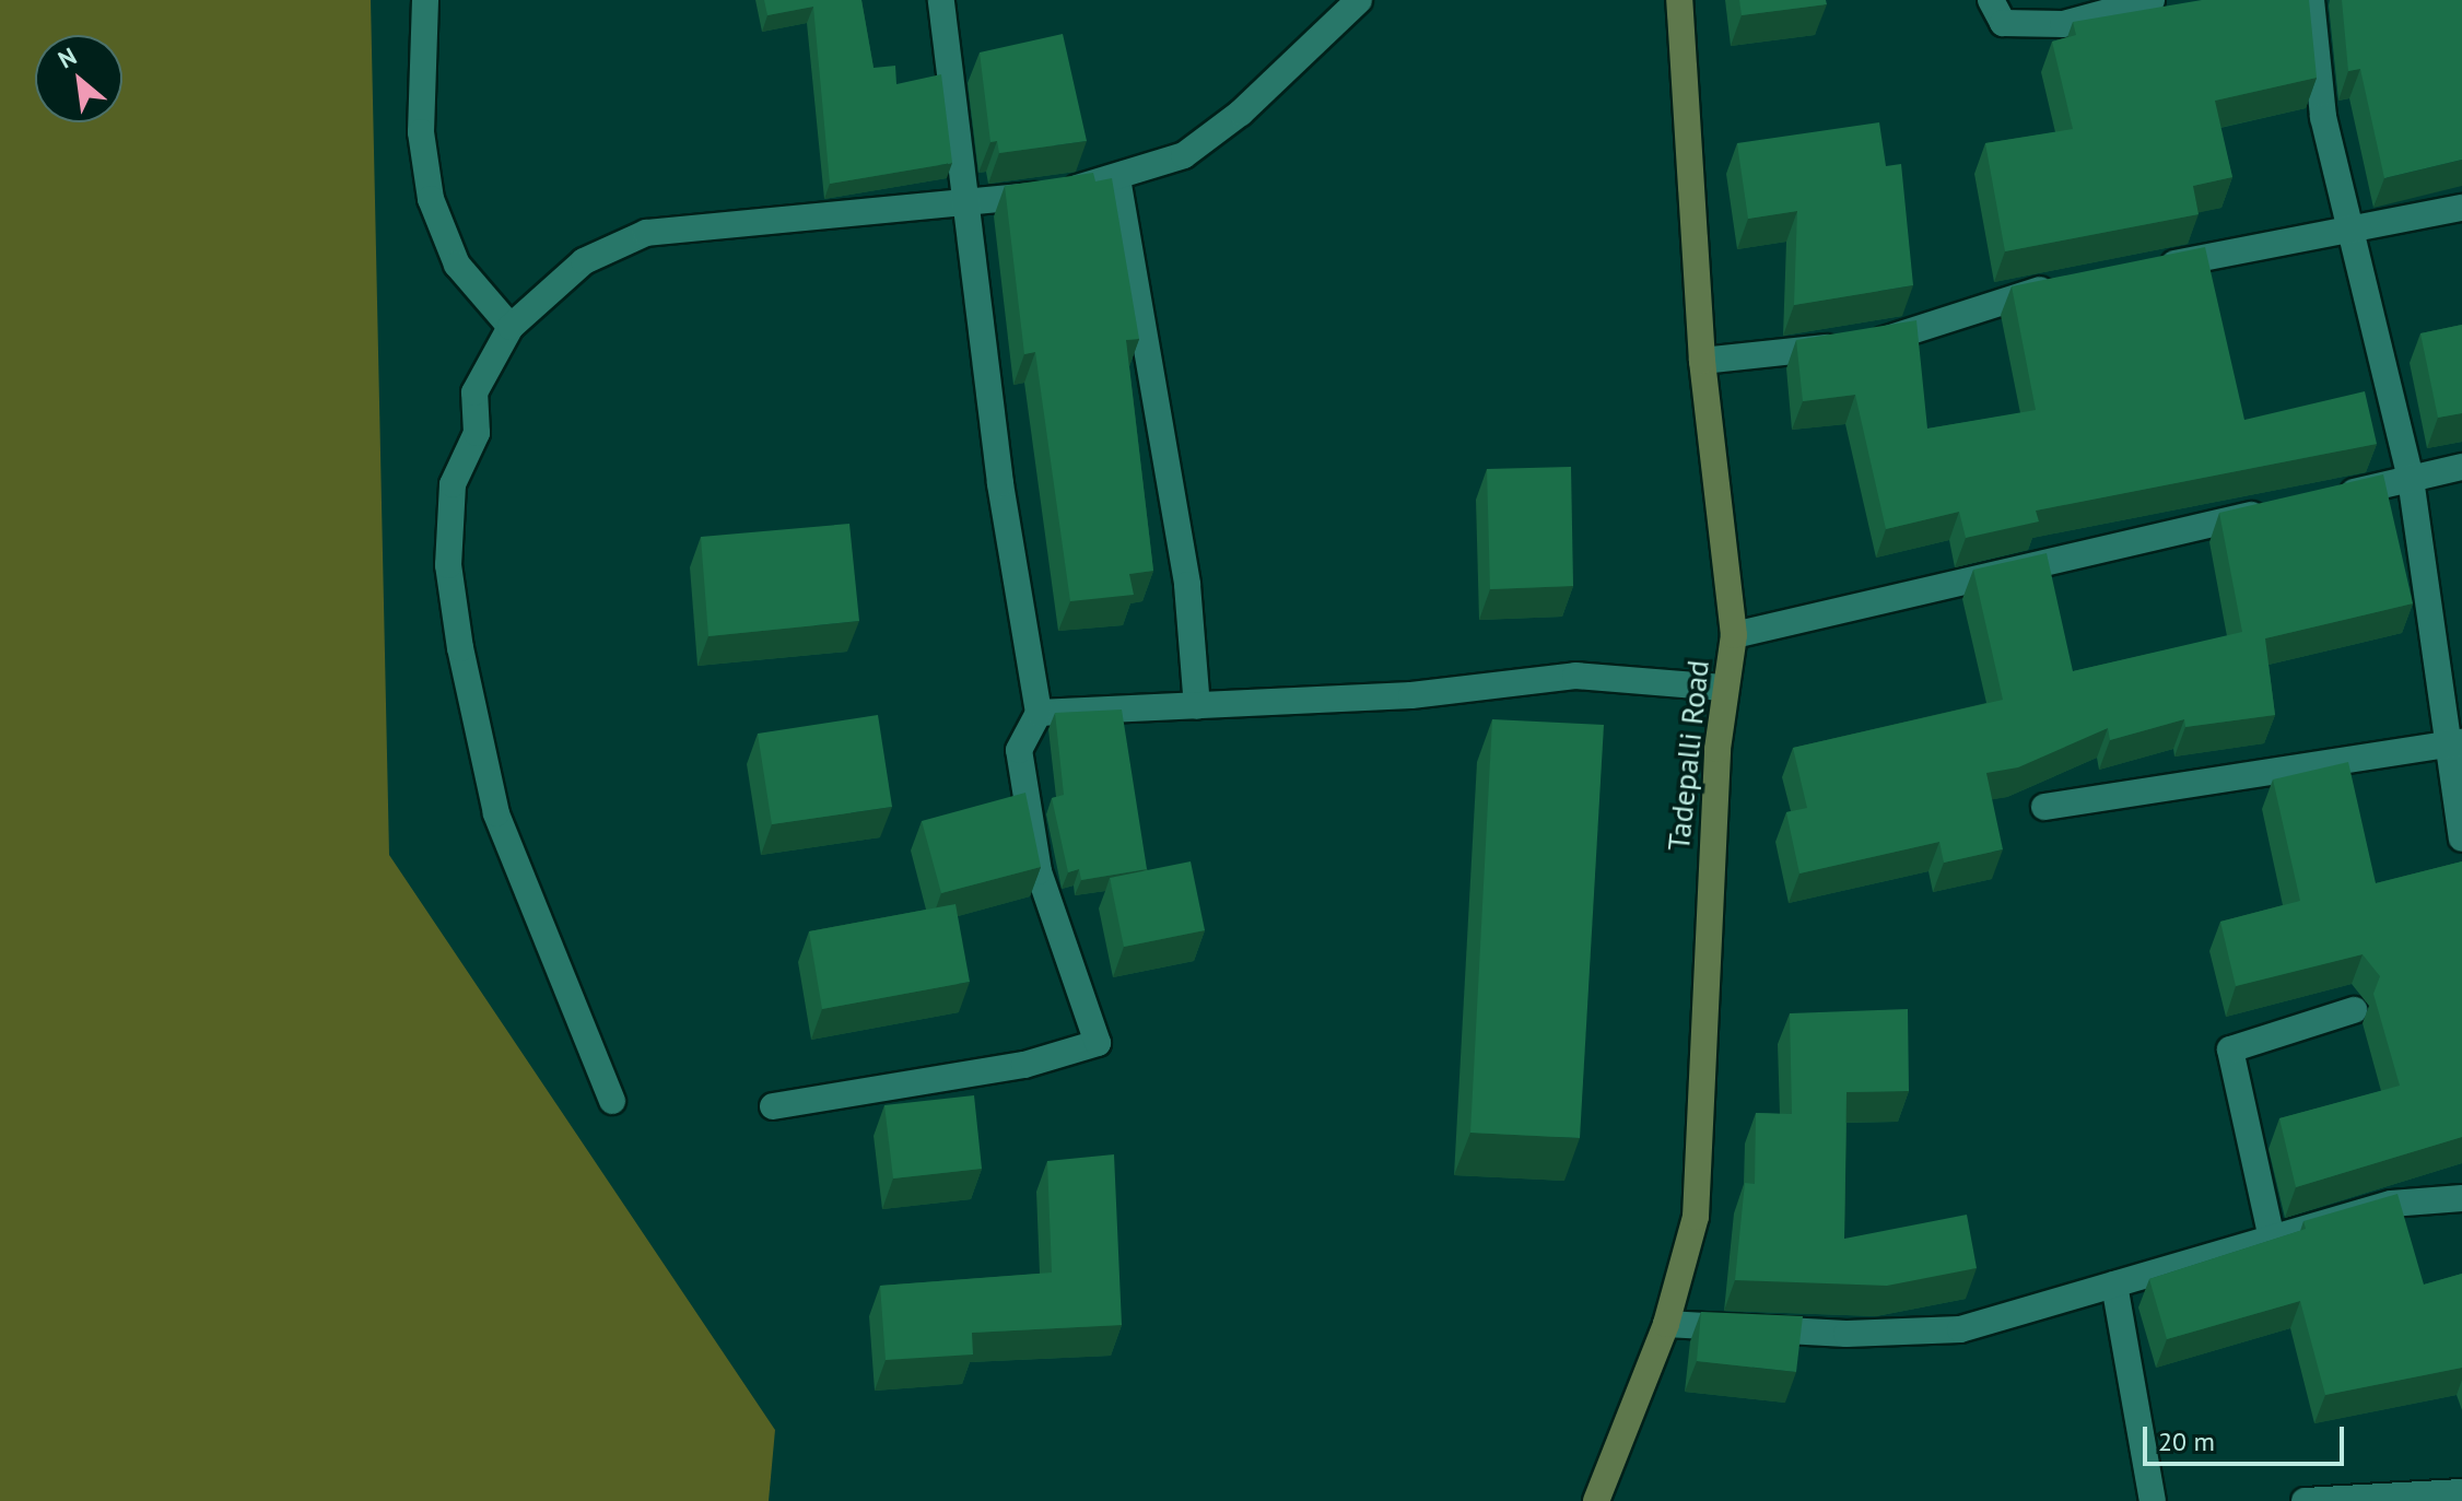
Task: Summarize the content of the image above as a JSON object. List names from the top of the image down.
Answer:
{
  "streets": {
    "street": ["Tadepalli Road"]
  },
  "scale_bar": "20 m",
  "north": "top left"
}
